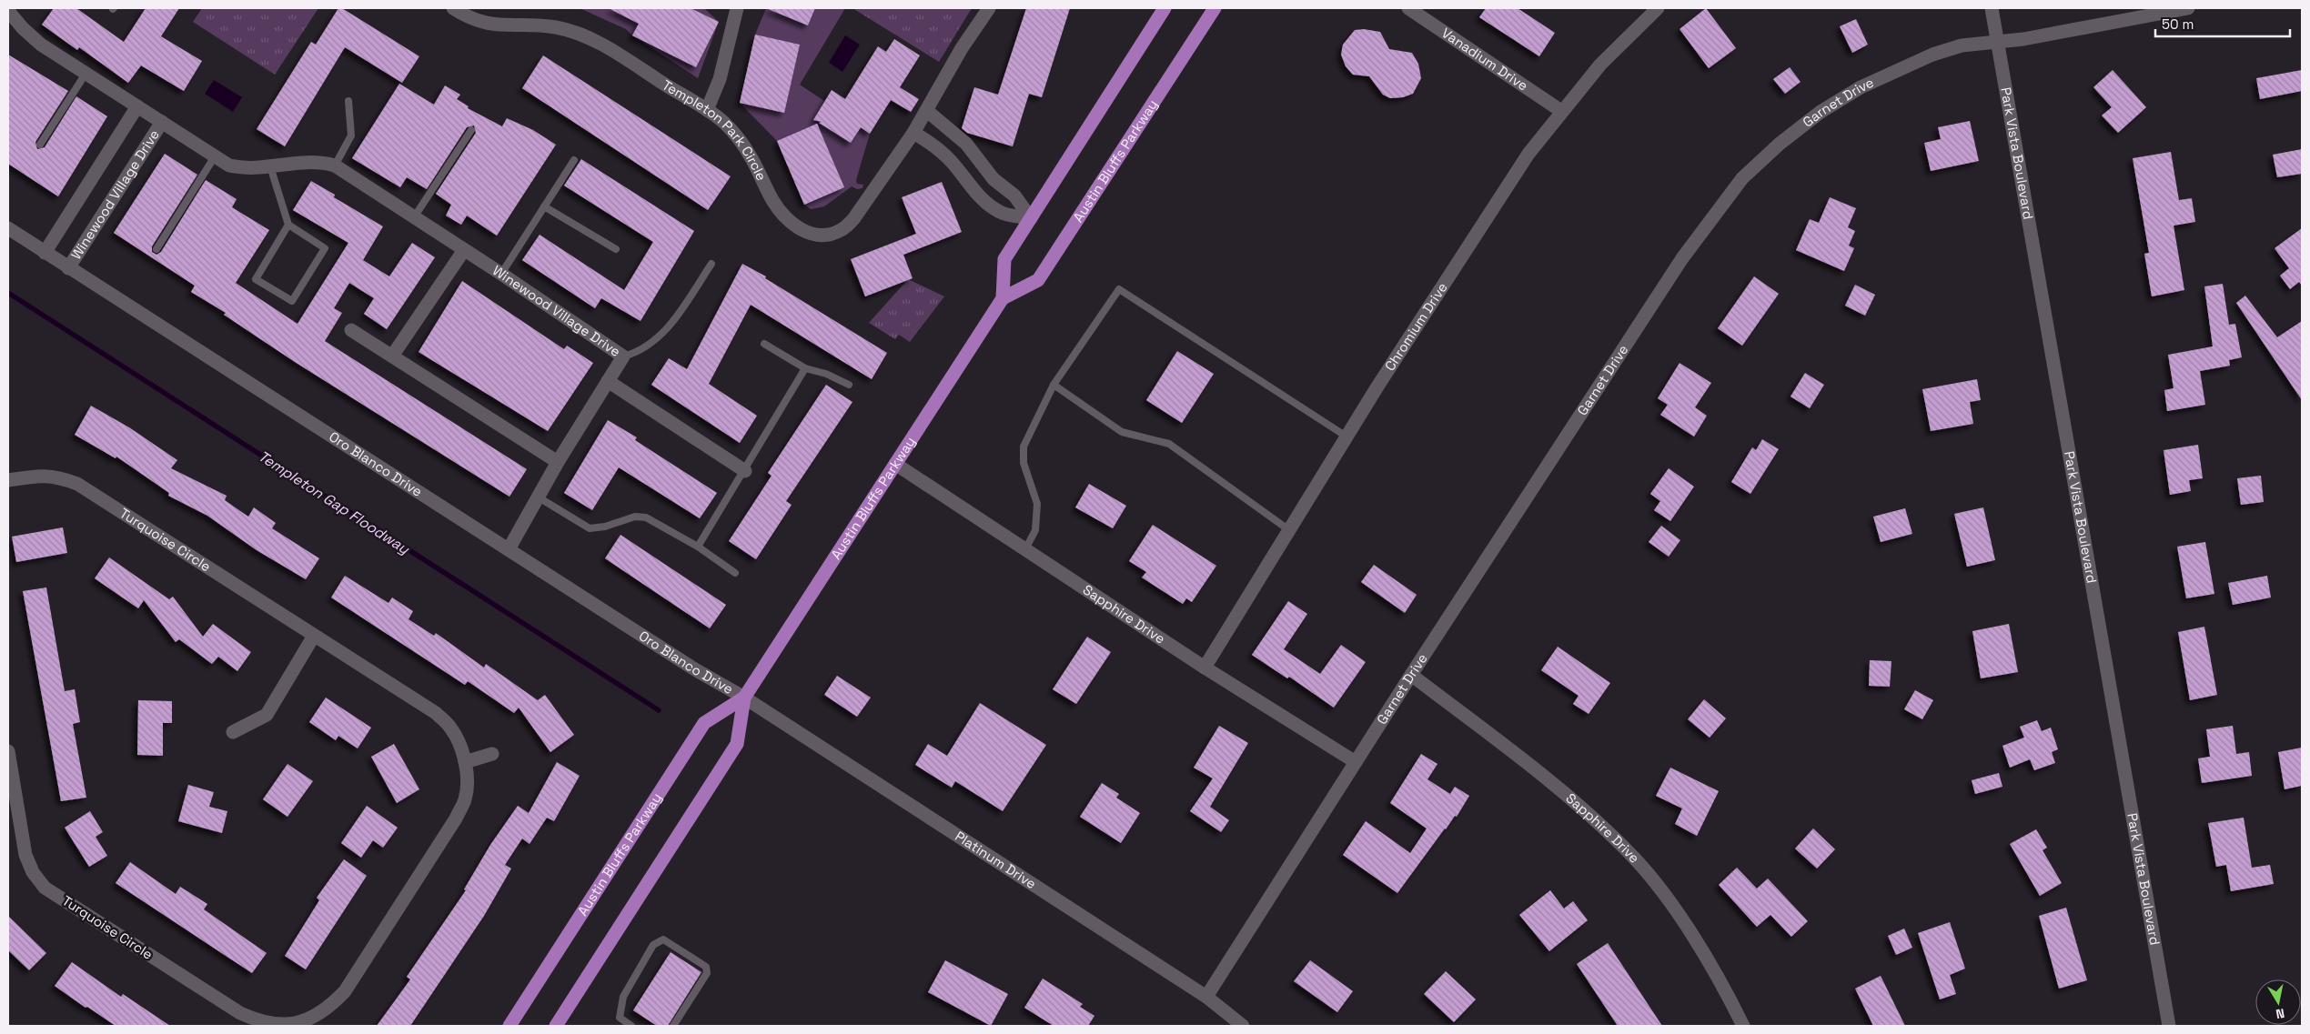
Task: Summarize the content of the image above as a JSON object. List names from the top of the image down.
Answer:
{
  "streets": {
    "main road": ["Austin Bluffs Parkway"],
    "street": [
      "Vanadium Drive",
      "Garnet Drive",
      "Templeton Park Circle",
      "Park Vista Boulevard",
      "Winewood Village Drive",
      "Chromium Drive",
      "Oro Blanco Drive",
      "Turquoise Circle",
      "Sapphire Drive",
      "Platinum Drive"
    ]
  },
  "crossings": [
    ["Vanadium Drive", "Chromium Drive"],
    ["Garnet Drive", "Park Vista Boulevard"],
    ["Garnet Drive", "Sapphire Drive"],
    ["Garnet Drive", "Platinum Drive"],
    ["Austin Bluffs Parkway", "Oro Blanco Drive"],
    ["Austin Bluffs Parkway", "Sapphire Drive"],
    ["Austin Bluffs Parkway", "Platinum Drive"],
    ["Winewood Village Drive", "Oro Blanco Drive"],
    ["Chromium Drive", "Sapphire Drive"],
    ["Oro Blanco Drive", "Platinum Drive"]
  ],
  "water": ["Templeton Gap Floodway"],
  "scale_bar": "50 m",
  "north": "bottom"
}
